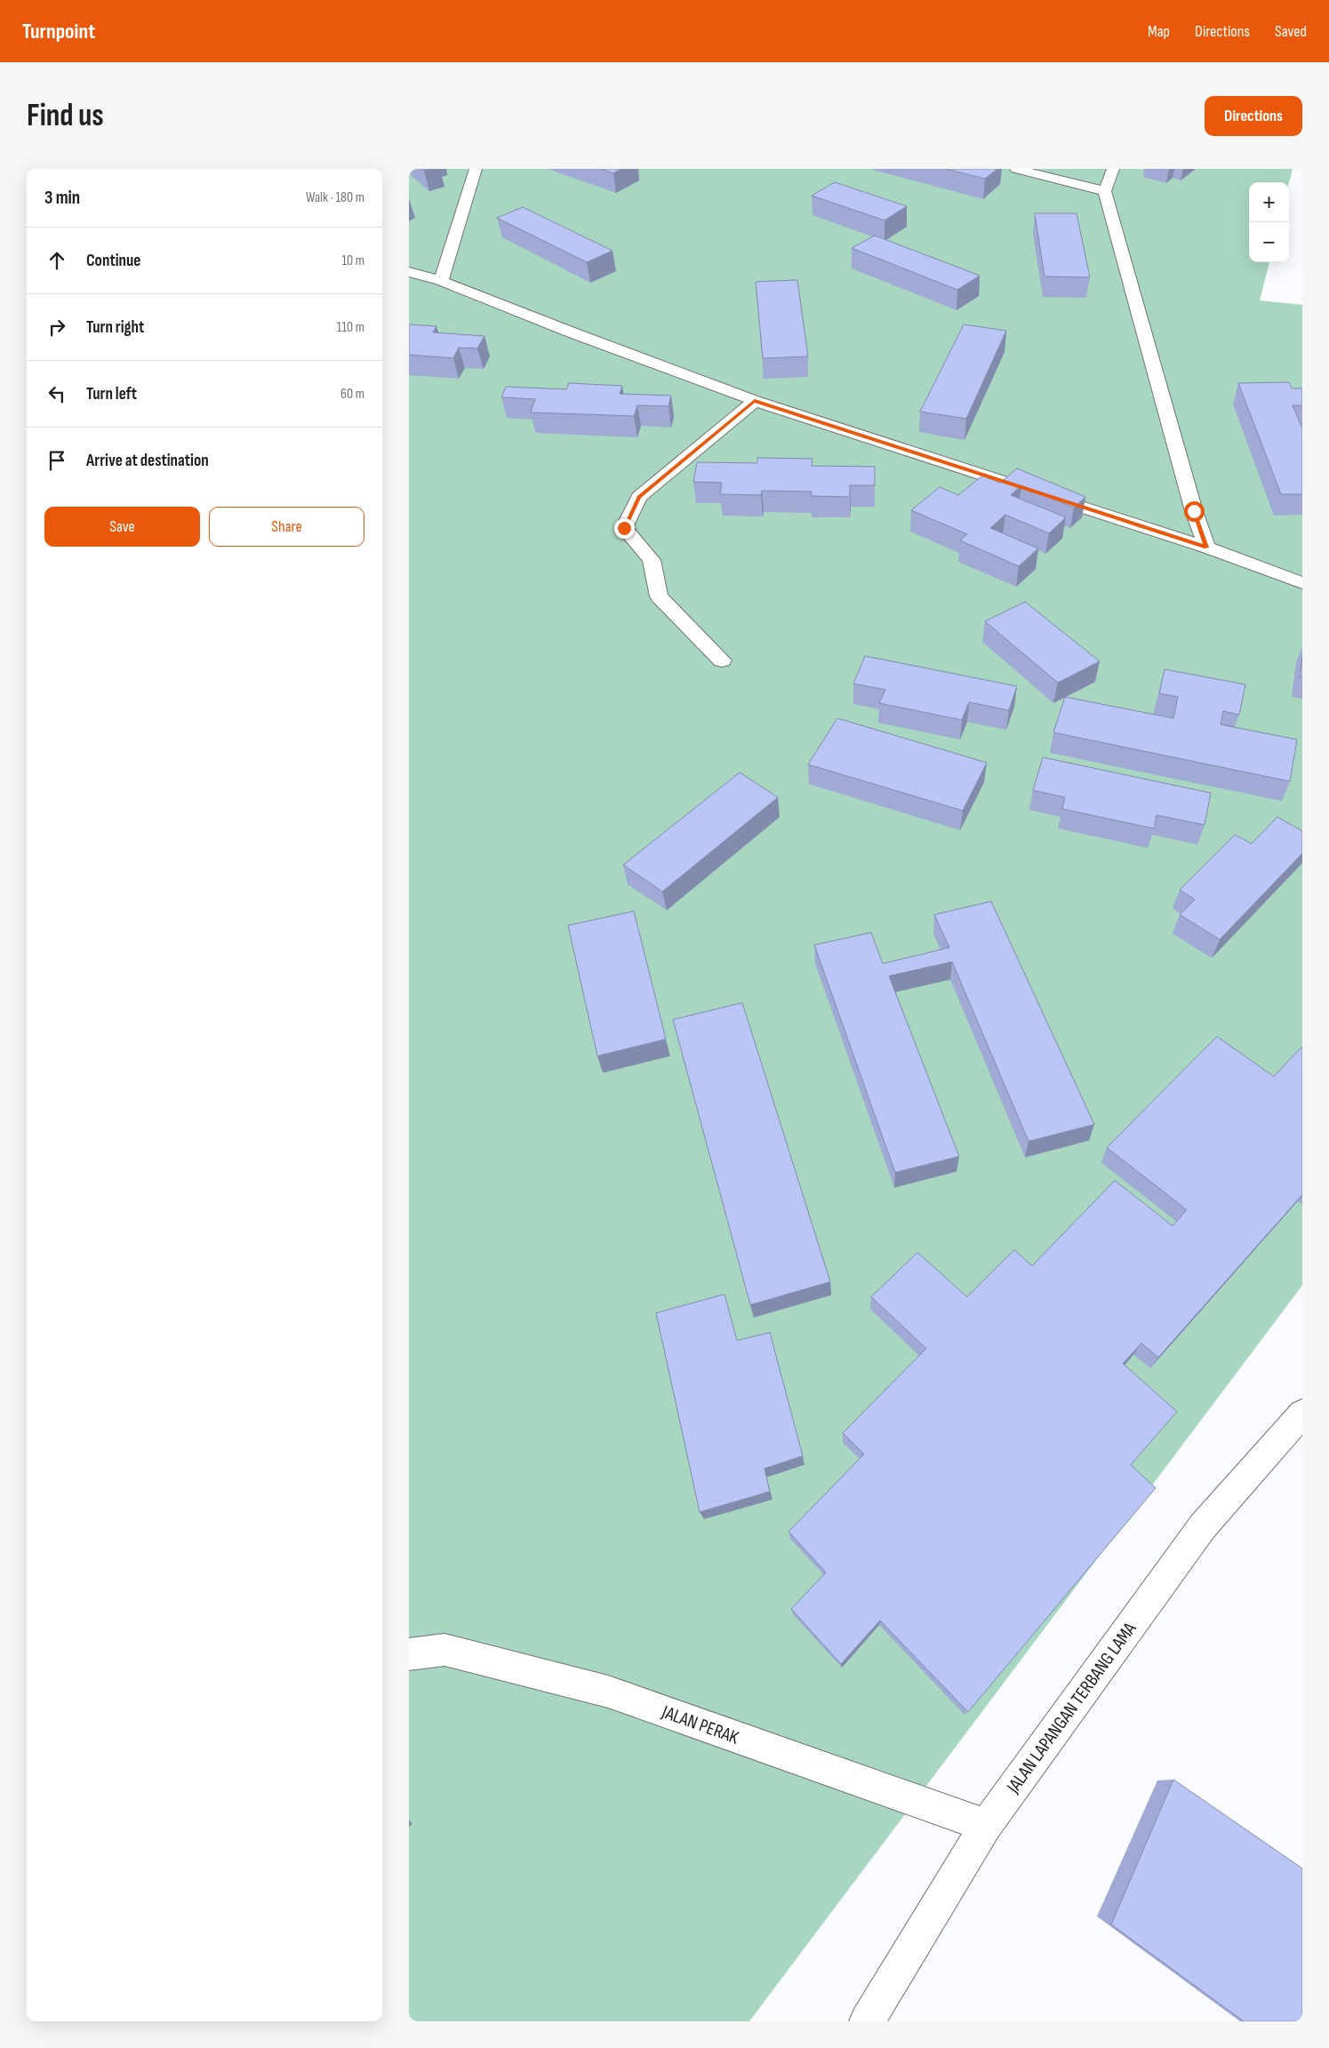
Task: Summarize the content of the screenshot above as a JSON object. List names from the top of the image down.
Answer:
{
  "streets": {
    "street": ["JALAN LAPANGAN TERBANG LAMA", "JALAN PERAK"]
  },
  "crossings": [
    ["JALAN LAPANGAN TERBANG LAMA", "JALAN PERAK"]
  ],
  "page": {
    "header": "Turnpoint",
    "nav": ["Map", "Directions", "Saved"],
    "buttons": [
      "Directions",
      ["Save", "Share"]
    ],
    "title": "Find us",
    "heading": ["3 min", "Walk · 180 m"],
    "map_buttons": ["+", "−"],
    "list": [
      ["Continue", "10 m"],
      ["Turn right", "110 m"],
      ["Turn left", "60 m"],
      "Arrive at destination"
    ]
  }
}
